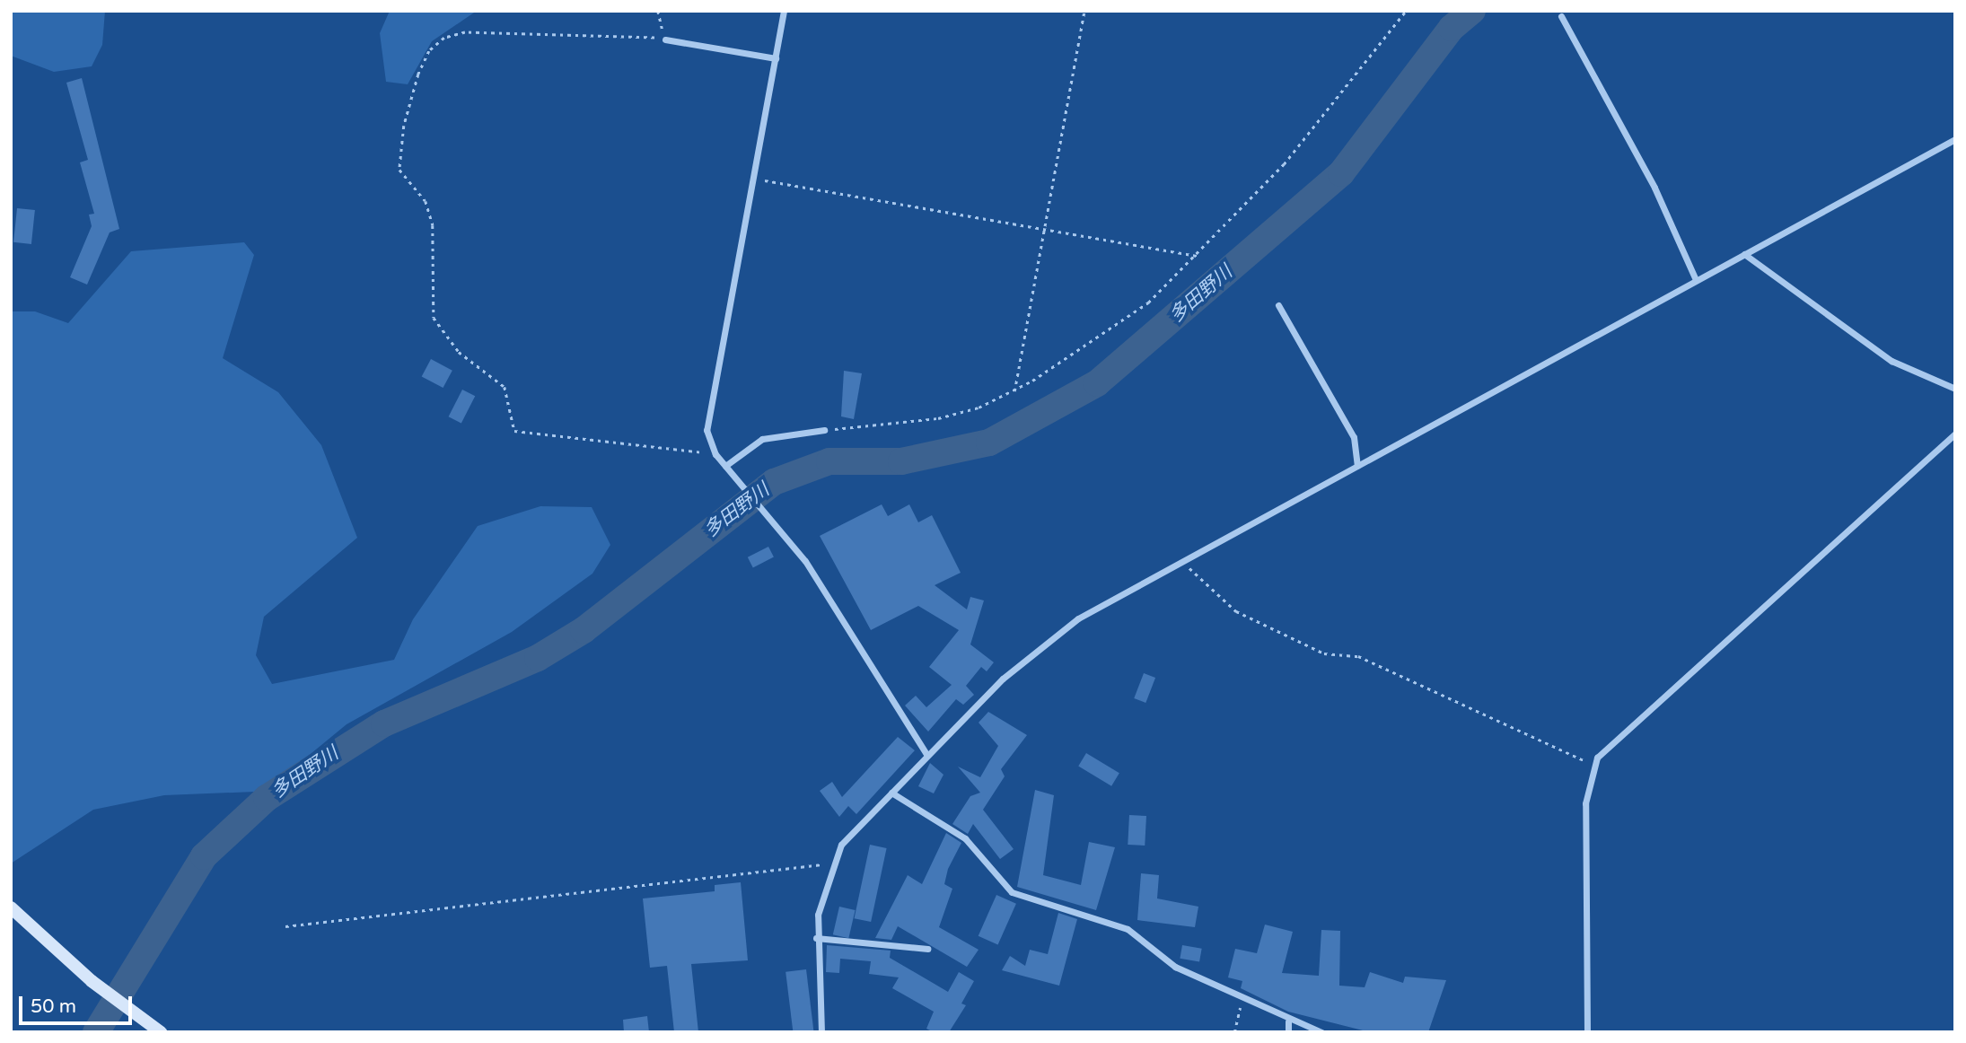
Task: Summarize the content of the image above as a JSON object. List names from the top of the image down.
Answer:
{
  "water": ["多田野川"],
  "scale_bar": "50 m"
}
